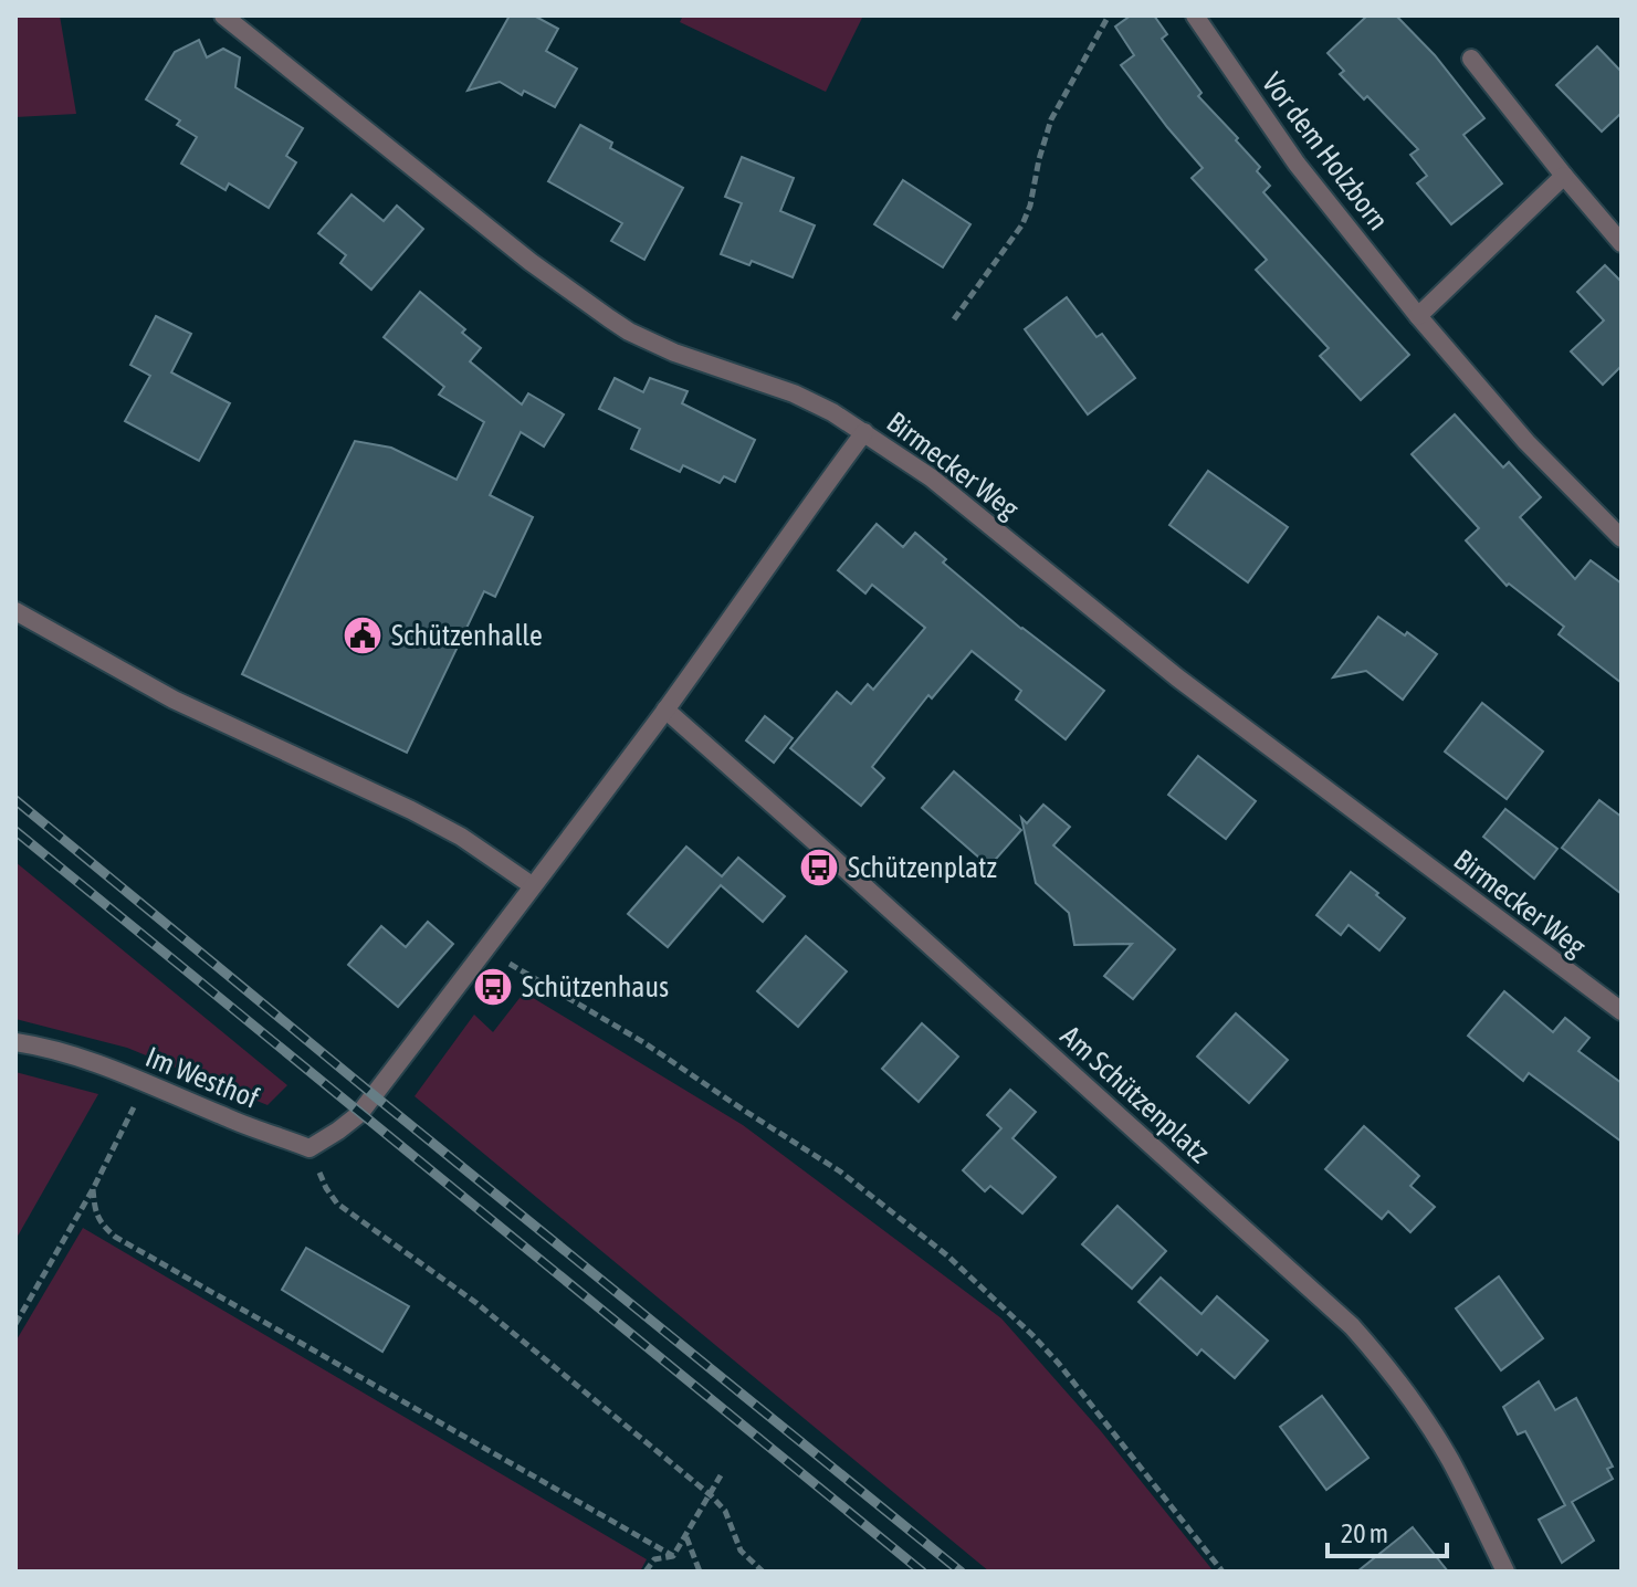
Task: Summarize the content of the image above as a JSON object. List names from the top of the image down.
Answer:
{
  "streets": {
    "street": [
      "Vor dem Holzborn",
      "Birmecker Weg",
      "Im Westhof",
      "Am Schützenplatz"
    ]
  },
  "places": {
    "public building": ["Schützenhalle"],
    "bus stop": ["Schützenplatz", "Schützenhaus"]
  },
  "scale_bar": "20 m"
}
